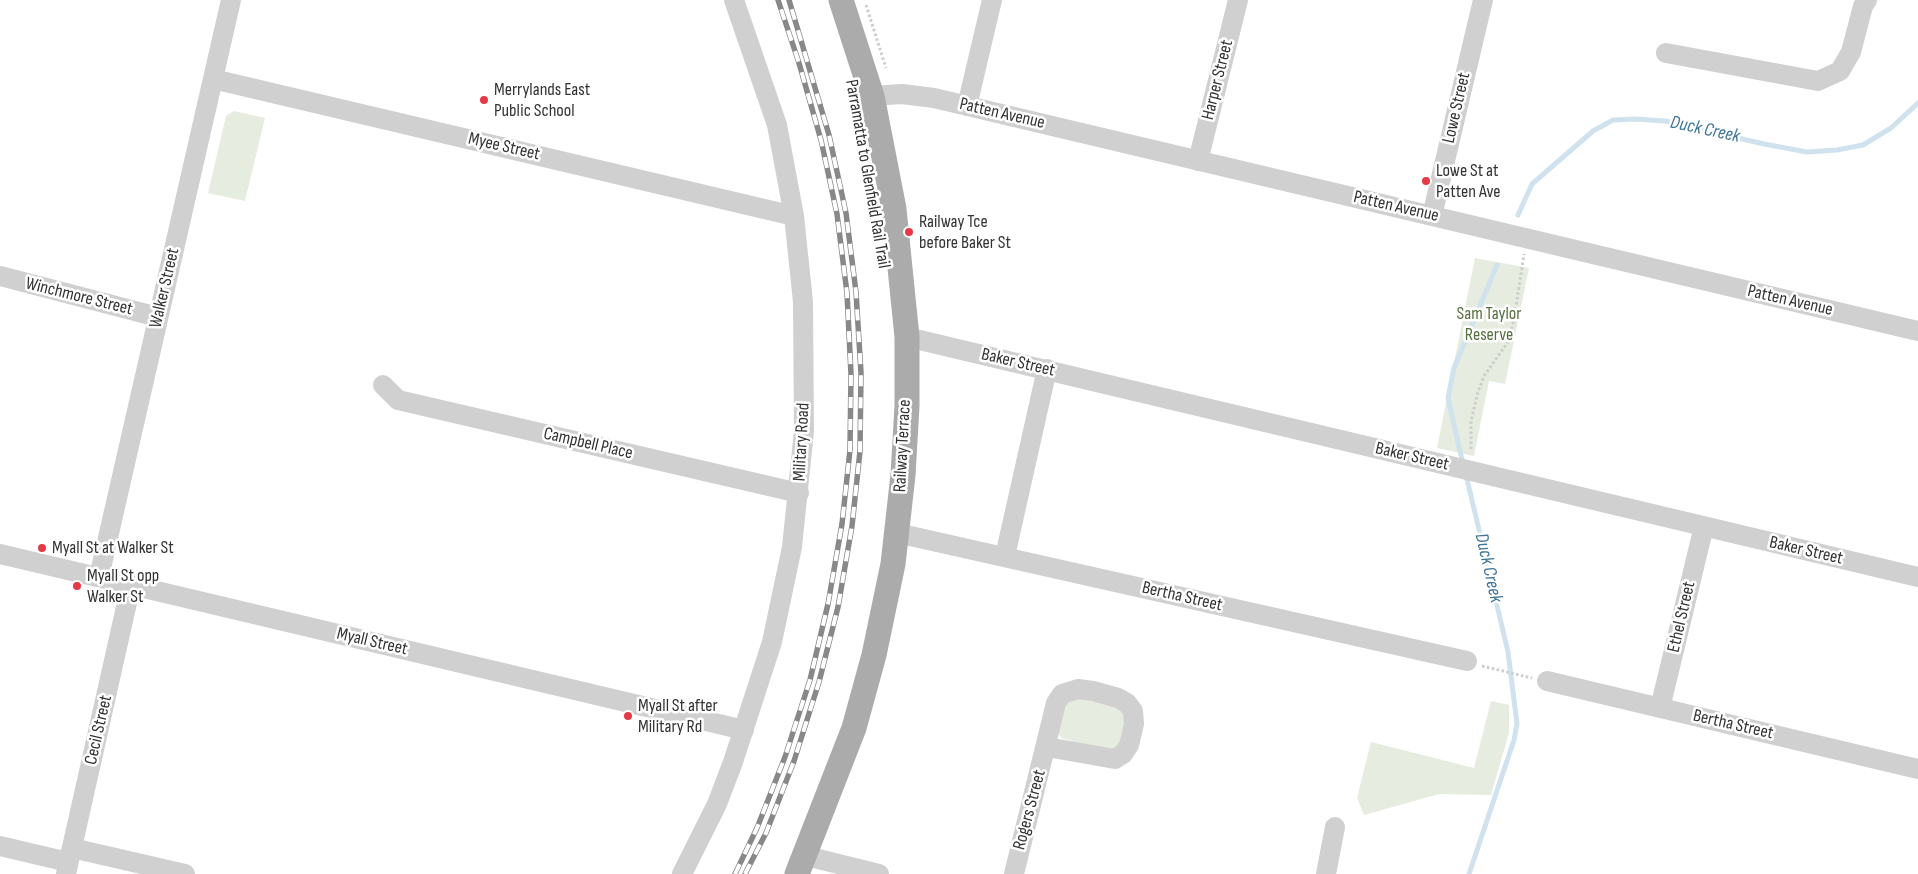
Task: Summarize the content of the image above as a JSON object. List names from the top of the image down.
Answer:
{
  "streets": {
    "main road": ["Railway Terrace"],
    "street": [
      "Harper Street",
      "Lowe Street",
      "Patten Avenue",
      "Myee Street",
      "Walker Street",
      "Winchmore Street",
      "Baker Street",
      "Military Road",
      "Campbell Place",
      "Bertha Street",
      "Ethel Street",
      "Myall Street",
      "Cecil Street",
      "Rogers Street"
    ]
  },
  "crossings": [
    ["Harper Street", "Patten Avenue"],
    ["Lowe Street", "Patten Avenue"],
    ["Patten Avenue", "Railway Terrace"],
    ["Myee Street", "Walker Street"],
    ["Myee Street", "Military Road"],
    ["Walker Street", "Winchmore Street"],
    ["Walker Street", "Myall Street"],
    ["Baker Street", "Railway Terrace"],
    ["Baker Street", "Ethel Street"],
    ["Military Road", "Campbell Place"],
    ["Military Road", "Myall Street"],
    ["Railway Terrace", "Bertha Street"],
    ["Bertha Street", "Ethel Street"],
    ["Myall Street", "Cecil Street"]
  ],
  "water": ["Duck Creek"],
  "parks": ["Sam Taylor Reserve"],
  "places": [
    "Merrylands East Public School",
    "Lowe St at Patten Ave",
    "Railway Tce before Baker St",
    "Myall St at Walker St",
    "Myall St opp Walker St",
    "Myall St after Military Rd"
  ]
}
